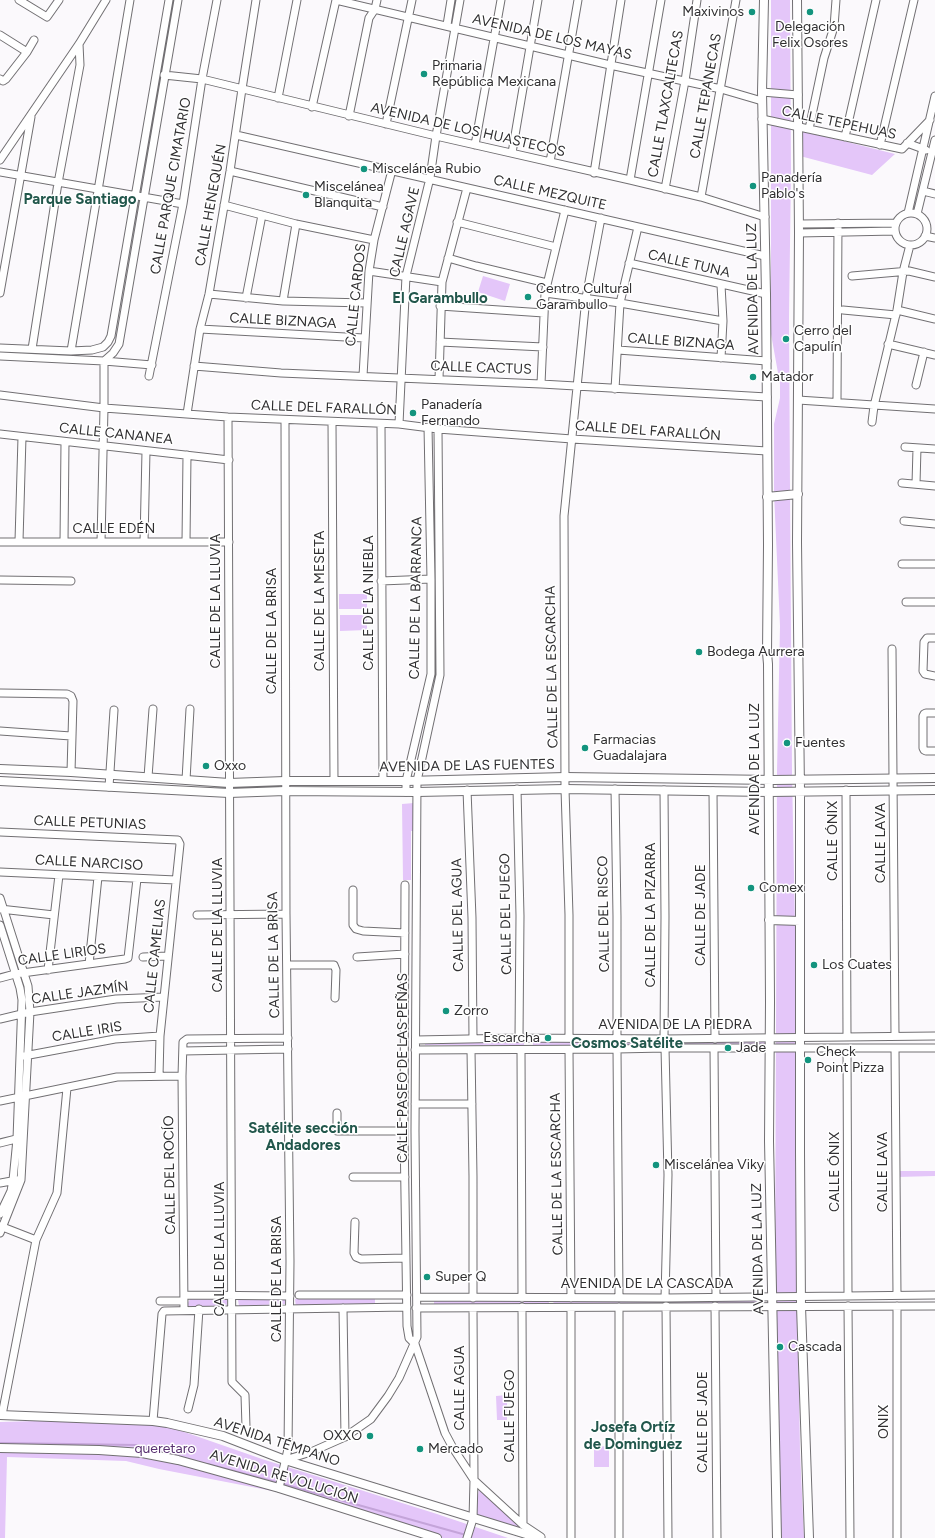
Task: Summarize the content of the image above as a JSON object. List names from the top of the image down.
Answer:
{
  "streets": {
    "main road": [
      "AVENIDA DE LA LUZ",
      "AVENIDA DE LAS FUENTES",
      "AVENIDA TÉMPANO",
      "AVENIDA REVOLUCIÓN"
    ],
    "street": [
      "AVENIDA DE LOS MAYAS",
      "CALLE TEPANECAS",
      "CALLE TLAXCALTECAS",
      "CALLE TEPEHUAS",
      "AVENIDA DE LOS HUASTECOS",
      "CALLE PARQUE CIMATARIO",
      "CALLE MEZQUITE",
      "CALLE HENEQUÉN",
      "CALLE AGAVE",
      "CALLE TUNA",
      "CALLE CARDOS",
      "CALLE BIZNAGA",
      "CALLE CACTUS",
      "CALLE DEL FARALLÓN",
      "CALLE CANANEA",
      "CALLE EDÉN",
      "CALLE DE LA BARRANCA",
      "CALLE DE LA LLUVIA",
      "CALLE DE LA MESETA",
      "CALLE DE LA NIEBLA",
      "CALLE DE LA BRISA",
      "CALLE DE LA ESCARCHA",
      "CALLE PETUNIAS",
      "CALLE ÓNIX",
      "CALLE LAVA",
      "CALLE NARCISO",
      "CALLE DEL FUEGO",
      "CALLE DEL RISCO",
      "CALLE DEL AGUA",
      "CALLE DE LA PIZARRA",
      "CALLE DE JADE",
      "CALLE LIRIOS",
      "CALLE CAMELIAS",
      "CALLE JAZMÍN",
      "AVENIDA DE LA PIEDRA",
      "CALLE IRIS",
      "CALLE PASEO DE LAS PEÑAS",
      "CALLE DEL ROCÍO",
      "AVENIDA DE LA CASCADA",
      "CALLE AGUA",
      "CALLE FUEGO",
      "ONIX"
    ]
  },
  "crossings": [
    ["AVENIDA DE LOS MAYAS", "CALLE TEPANECAS"],
    ["AVENIDA DE LOS MAYAS", "CALLE TLAXCALTECAS"],
    ["AVENIDA DE LOS MAYAS", "CALLE AGAVE"],
    ["AVENIDA DE LOS MAYAS", "AVENIDA DE LA LUZ"],
    ["CALLE TEPANECAS", "AVENIDA DE LOS HUASTECOS"],
    ["CALLE TLAXCALTECAS", "AVENIDA DE LOS HUASTECOS"],
    ["CALLE TEPEHUAS", "AVENIDA DE LA LUZ"],
    ["AVENIDA DE LOS HUASTECOS", "CALLE PARQUE CIMATARIO"],
    ["AVENIDA DE LOS HUASTECOS", "CALLE HENEQUÉN"],
    ["AVENIDA DE LOS HUASTECOS", "CALLE AGAVE"],
    ["AVENIDA DE LOS HUASTECOS", "AVENIDA DE LA LUZ"],
    ["CALLE MEZQUITE", "CALLE HENEQUÉN"],
    ["CALLE MEZQUITE", "CALLE AGAVE"],
    ["CALLE MEZQUITE", "AVENIDA DE LA LUZ"],
    ["CALLE MEZQUITE", "CALLE CARDOS"],
    ["CALLE MEZQUITE", "CALLE DE LA ESCARCHA"],
    ["CALLE HENEQUÉN", "CALLE BIZNAGA"],
    ["CALLE HENEQUÉN", "CALLE CACTUS"],
    ["CALLE HENEQUÉN", "CALLE DEL FARALLÓN"],
    ["CALLE AGAVE", "CALLE CACTUS"],
    ["CALLE AGAVE", "CALLE DEL FARALLÓN"],
    ["CALLE TUNA", "AVENIDA DE LA LUZ"],
    ["AVENIDA DE LA LUZ", "CALLE BIZNAGA"],
    ["AVENIDA DE LA LUZ", "CALLE CACTUS"],
    ["AVENIDA DE LA LUZ", "CALLE DEL FARALLÓN"],
    ["AVENIDA DE LA LUZ", "AVENIDA DE LAS FUENTES"],
    ["AVENIDA DE LA LUZ", "AVENIDA DE LA PIEDRA"],
    ["AVENIDA DE LA LUZ", "AVENIDA DE LA CASCADA"],
    ["CALLE CARDOS", "CALLE BIZNAGA"],
    ["CALLE CARDOS", "CALLE CACTUS"],
    ["CALLE CACTUS", "CALLE DE LA ESCARCHA"],
    ["CALLE DEL FARALLÓN", "CALLE DE LA BARRANCA"],
    ["CALLE DEL FARALLÓN", "CALLE DE LA LLUVIA"],
    ["CALLE DEL FARALLÓN", "CALLE DE LA MESETA"],
    ["CALLE DEL FARALLÓN", "CALLE DE LA NIEBLA"],
    ["CALLE DEL FARALLÓN", "CALLE DE LA BRISA"],
    ["CALLE DEL FARALLÓN", "CALLE DE LA ESCARCHA"],
    ["CALLE CANANEA", "CALLE DE LA LLUVIA"],
    ["CALLE EDÉN", "CALLE DE LA LLUVIA"],
    ["CALLE DE LA BARRANCA", "AVENIDA DE LAS FUENTES"],
    ["CALLE DE LA BARRANCA", "CALLE PASEO DE LAS PEÑAS"],
    ["CALLE DE LA LLUVIA", "AVENIDA DE LAS FUENTES"],
    ["CALLE DE LA LLUVIA", "CALLE DEL ROCÍO"],
    ["CALLE DE LA MESETA", "AVENIDA DE LAS FUENTES"],
    ["CALLE DE LA NIEBLA", "AVENIDA DE LAS FUENTES"],
    ["CALLE DE LA BRISA", "AVENIDA DE LAS FUENTES"],
    ["CALLE DE LA BRISA", "CALLE PASEO DE LAS PEÑAS"],
    ["CALLE DE LA BRISA", "AVENIDA TÉMPANO"],
    ["CALLE DE LA BRISA", "AVENIDA REVOLUCIÓN"],
    ["CALLE DE LA ESCARCHA", "AVENIDA DE LAS FUENTES"],
    ["CALLE DE LA ESCARCHA", "AVENIDA DE LA PIEDRA"],
    ["CALLE DE LA ESCARCHA", "AVENIDA DE LA CASCADA"],
    ["AVENIDA DE LAS FUENTES", "CALLE ÓNIX"],
    ["AVENIDA DE LAS FUENTES", "CALLE LAVA"],
    ["AVENIDA DE LAS FUENTES", "CALLE DEL FUEGO"],
    ["AVENIDA DE LAS FUENTES", "CALLE DEL RISCO"],
    ["AVENIDA DE LAS FUENTES", "CALLE DEL AGUA"],
    ["AVENIDA DE LAS FUENTES", "CALLE DE LA PIZARRA"],
    ["AVENIDA DE LAS FUENTES", "CALLE DE JADE"],
    ["AVENIDA DE LAS FUENTES", "CALLE PASEO DE LAS PEÑAS"],
    ["CALLE PETUNIAS", "CALLE CAMELIAS"],
    ["CALLE ÓNIX", "AVENIDA DE LA PIEDRA"],
    ["CALLE ÓNIX", "AVENIDA DE LA CASCADA"],
    ["CALLE LAVA", "AVENIDA DE LA PIEDRA"],
    ["CALLE LAVA", "AVENIDA DE LA CASCADA"],
    ["CALLE NARCISO", "CALLE LIRIOS"],
    ["CALLE NARCISO", "CALLE CAMELIAS"],
    ["CALLE DEL FUEGO", "AVENIDA DE LA PIEDRA"],
    ["CALLE DEL RISCO", "AVENIDA DE LA PIEDRA"],
    ["CALLE DEL AGUA", "AVENIDA DE LA PIEDRA"],
    ["CALLE DE LA PIZARRA", "AVENIDA DE LA PIEDRA"],
    ["CALLE DE JADE", "AVENIDA DE LA PIEDRA"],
    ["CALLE DE JADE", "AVENIDA DE LA CASCADA"],
    ["CALLE CAMELIAS", "CALLE JAZMÍN"],
    ["CALLE CAMELIAS", "CALLE IRIS"],
    ["AVENIDA DE LA PIEDRA", "CALLE PASEO DE LAS PEÑAS"],
    ["CALLE PASEO DE LAS PEÑAS", "AVENIDA DE LA CASCADA"],
    ["CALLE PASEO DE LAS PEÑAS", "AVENIDA TÉMPANO"],
    ["AVENIDA DE LA CASCADA", "CALLE AGUA"],
    ["AVENIDA DE LA CASCADA", "CALLE FUEGO"],
    ["AVENIDA DE LA CASCADA", "ONIX"],
    ["CALLE AGUA", "AVENIDA TÉMPANO"]
  ],
  "districts": [
    "Parque Santiago",
    "El Garambullo",
    "Cosmos Satélite",
    "Satélite sección Andadores",
    "Josefa Ortíz de Dominguez"
  ],
  "parks": ["queretaro"],
  "places": [
    "Maxivinos",
    "Delegación Felix Osores",
    "Primaria República Mexicana",
    "Miscelánea Rubio",
    "Panadería Pablo's",
    "Miscelánea Blanquita",
    "Centro Cultural Garambullo",
    "Cerro del Capulín",
    "Matador",
    "Panadería Fernando",
    "Bodega Aurrera",
    "Fuentes",
    "Farmacias Guadalajara",
    "Oxxo",
    "Comex",
    "Los Cuates",
    "Zorro",
    "Escarcha",
    "Jade",
    "Check Point Pizza",
    "Miscelánea Viky",
    "Super Q",
    "Cascada",
    "OXXO",
    "Mercado"
  ]
}
